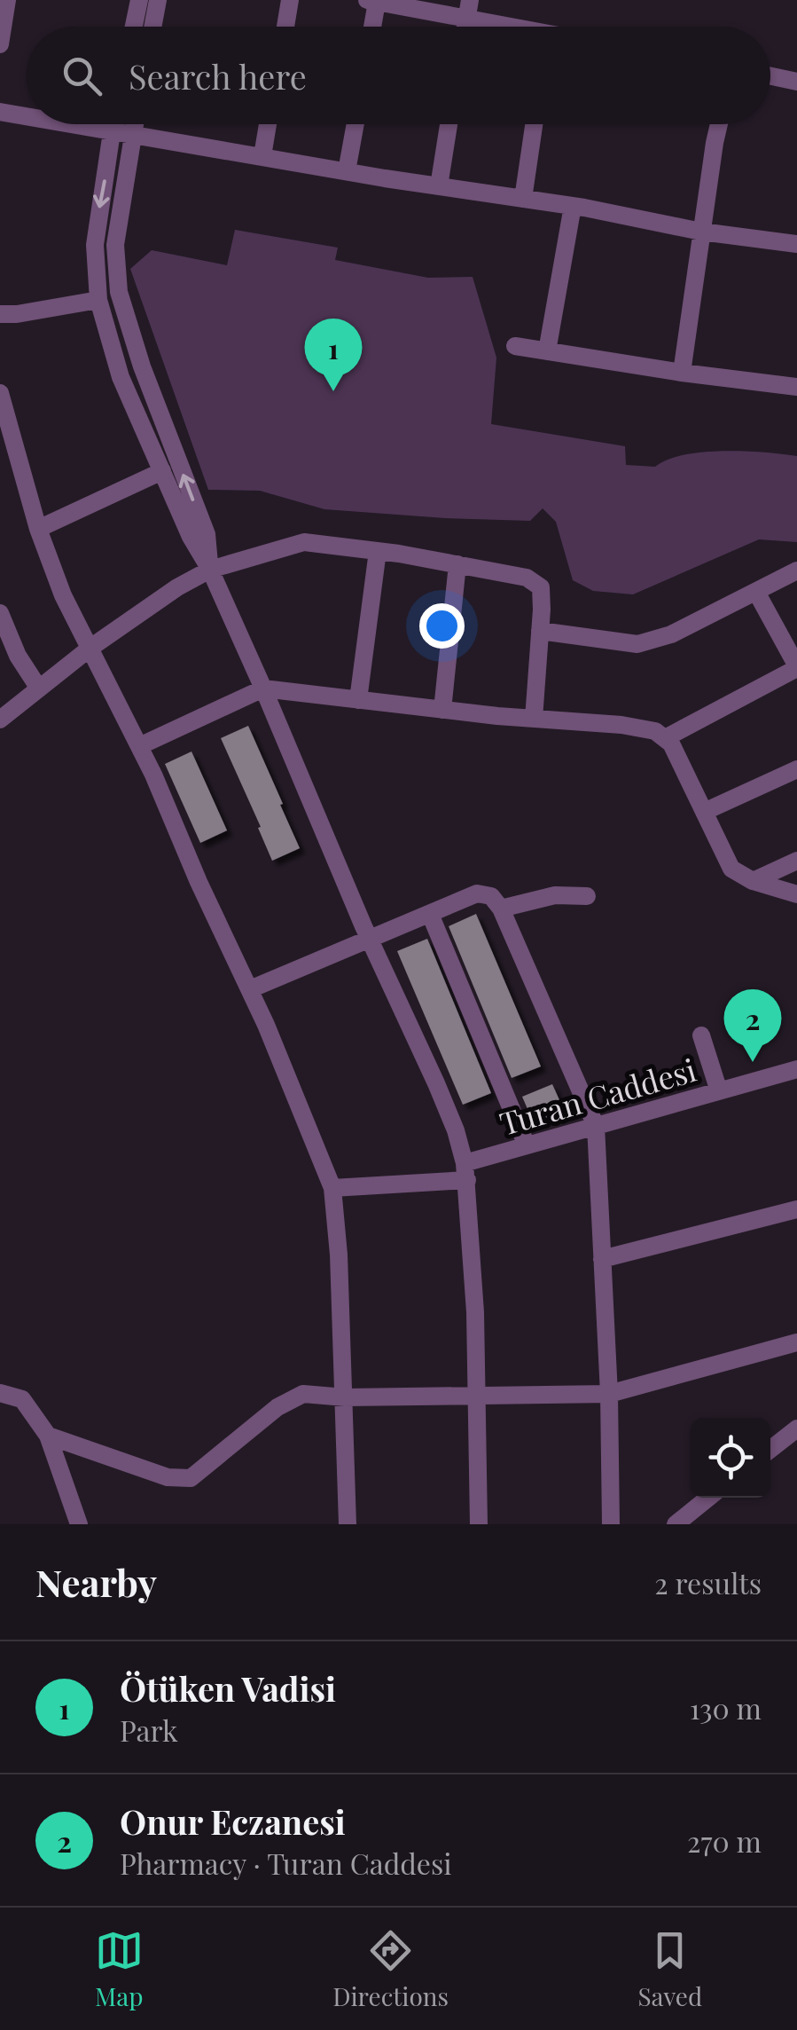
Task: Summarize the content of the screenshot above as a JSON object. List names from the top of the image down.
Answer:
{
  "streets": {
    "street": ["Turan Caddesi"]
  },
  "page": {
    "search": "Search here",
    "pins": ["1", "2"],
    "heading": ["Nearby", "2 results"],
    "list": [
      {
        "mark": "1",
        "name": "Ötüken Vadisi",
        "note": "Park",
        "value": "130 m"
      },
      {
        "mark": "2",
        "name": "Onur Eczanesi",
        "note": "Pharmacy · Turan Caddesi",
        "value": "270 m"
      }
    ],
    "nav": ["Map", "Directions", "Saved"]
  }
}
